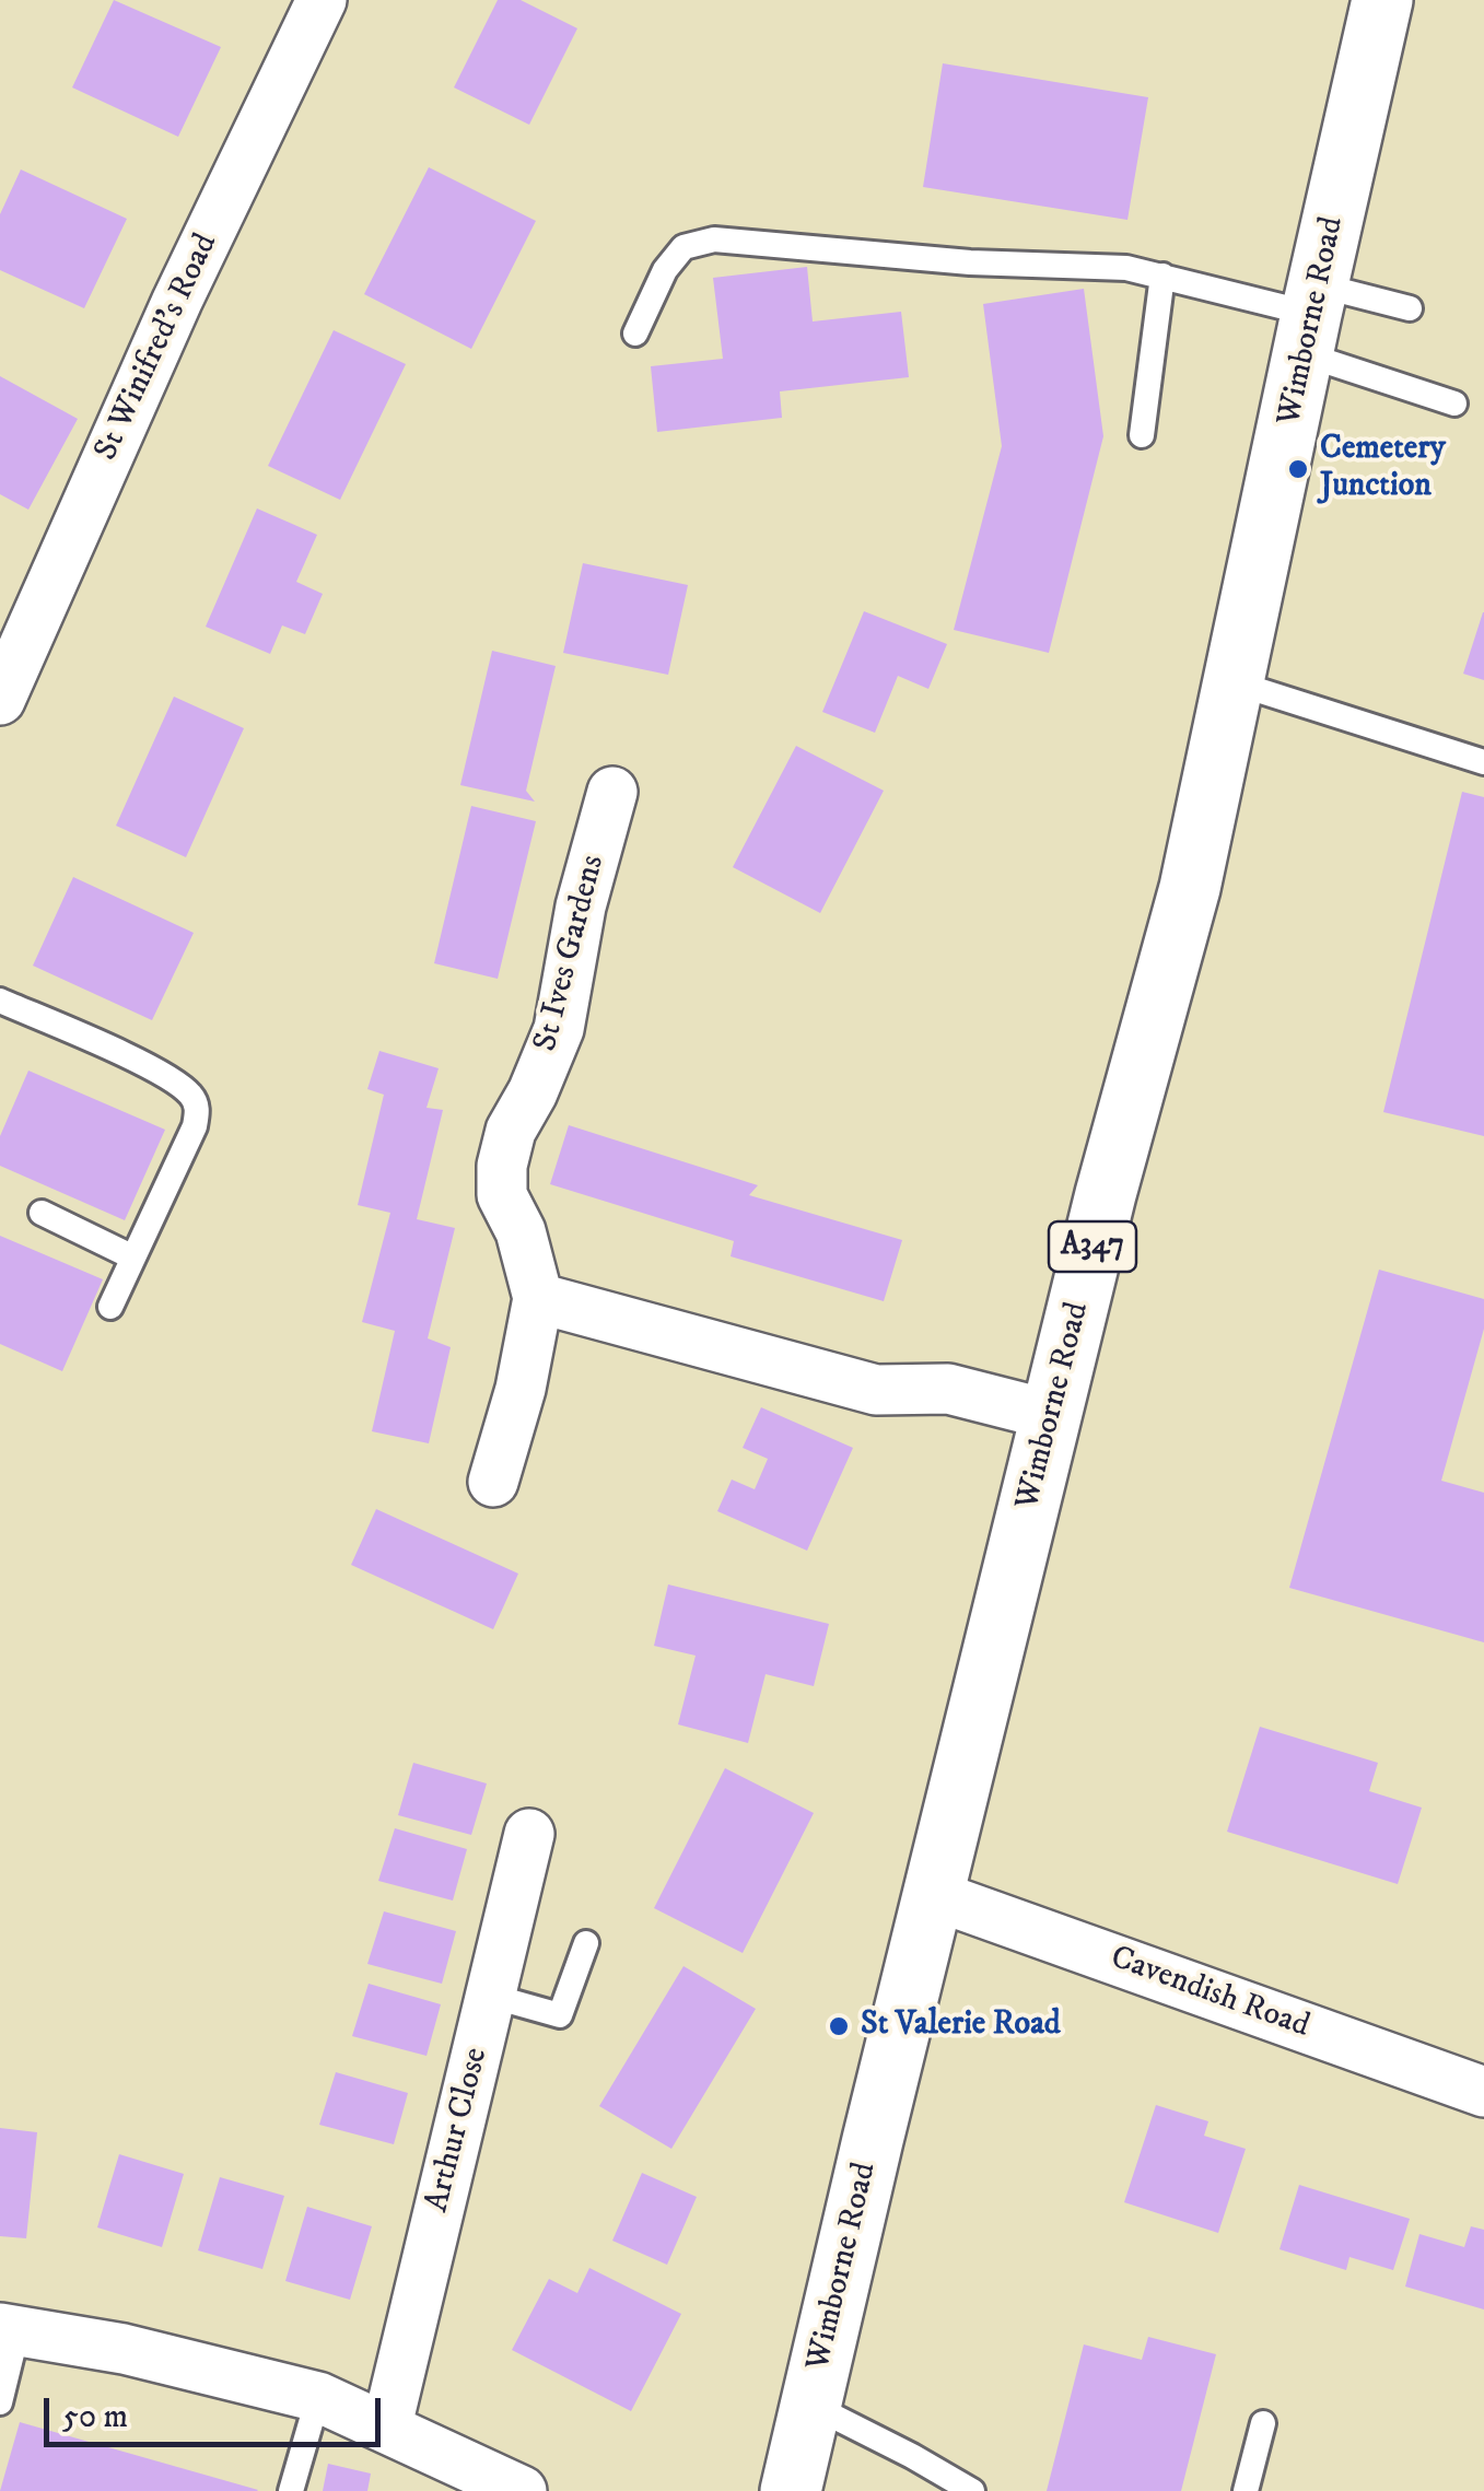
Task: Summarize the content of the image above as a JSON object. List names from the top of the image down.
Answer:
{
  "streets": {
    "main road": ["Wimborne Road", "A347"],
    "street": [
      "St Winifred's Road",
      "St Ives Gardens",
      "Cavendish Road",
      "Arthur Close"
    ]
  },
  "crossings": [
    ["Wimborne Road", "Cavendish Road"]
  ],
  "places": ["Cemetery Junction", "St Valerie Road"],
  "scale_bar": "50 m"
}
